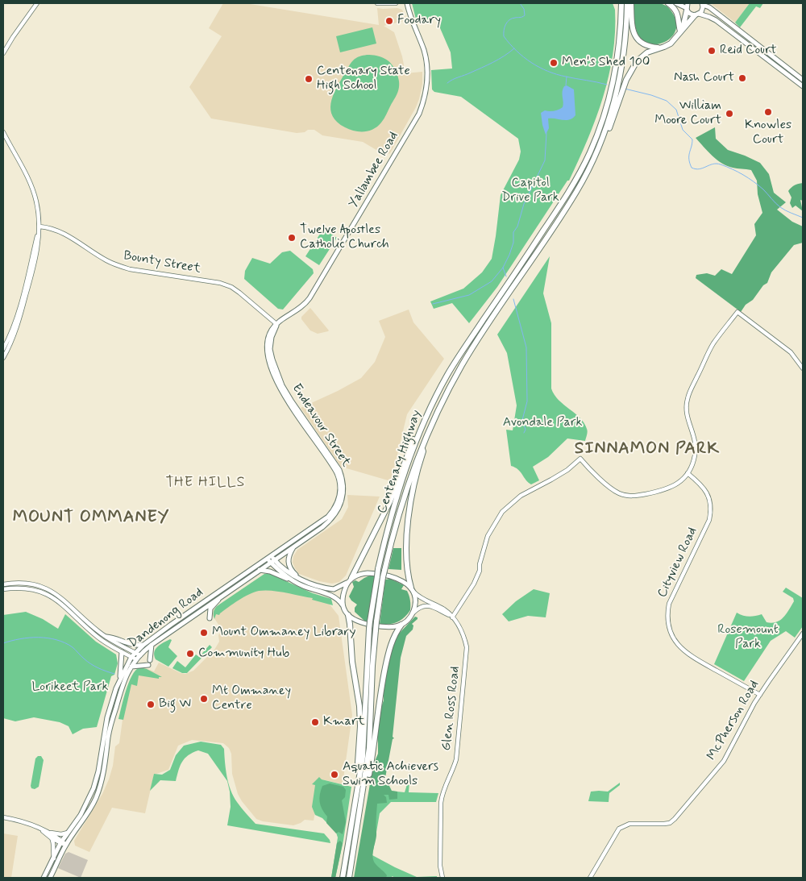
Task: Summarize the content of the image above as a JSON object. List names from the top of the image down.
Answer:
{
  "streets": {
    "highway": ["Centenary Highway"],
    "main road": ["Yallambee Road", "Endeavour Street", "Dandenong Road"],
    "street": [
      "Bounty Street",
      "Cityview Road",
      "Glen Ross Road",
      "McPherson Road"
    ]
  },
  "crossings": [
    ["Yallambee Road", "Bounty Street"],
    ["Yallambee Road", "Endeavour Street"],
    ["Bounty Street", "Endeavour Street"],
    ["Endeavour Street", "Dandenong Road"],
    ["Cityview Road", "McPherson Road"]
  ],
  "districts": ["SINNAMON PARK", "THE HILLS", "MOUNT OMMANEY"],
  "parks": [
    "Capitol Drive Park",
    "Avondale Park",
    "Rosemount Park",
    "Lorikeet Park"
  ],
  "places": [
    "Foodary",
    "Reid Court",
    "Men's Shed 100",
    "Nash Court",
    "Centenary State High School",
    "Knowles Court",
    "William Moore Court",
    "Twelve Apostles Catholic Church",
    "Mount Ommaney Library",
    "Community Hub",
    "Mt Ommaney Centre",
    "Big W",
    "Kmart",
    "Aquatic Achievers Swim Schools"
  ]
}
